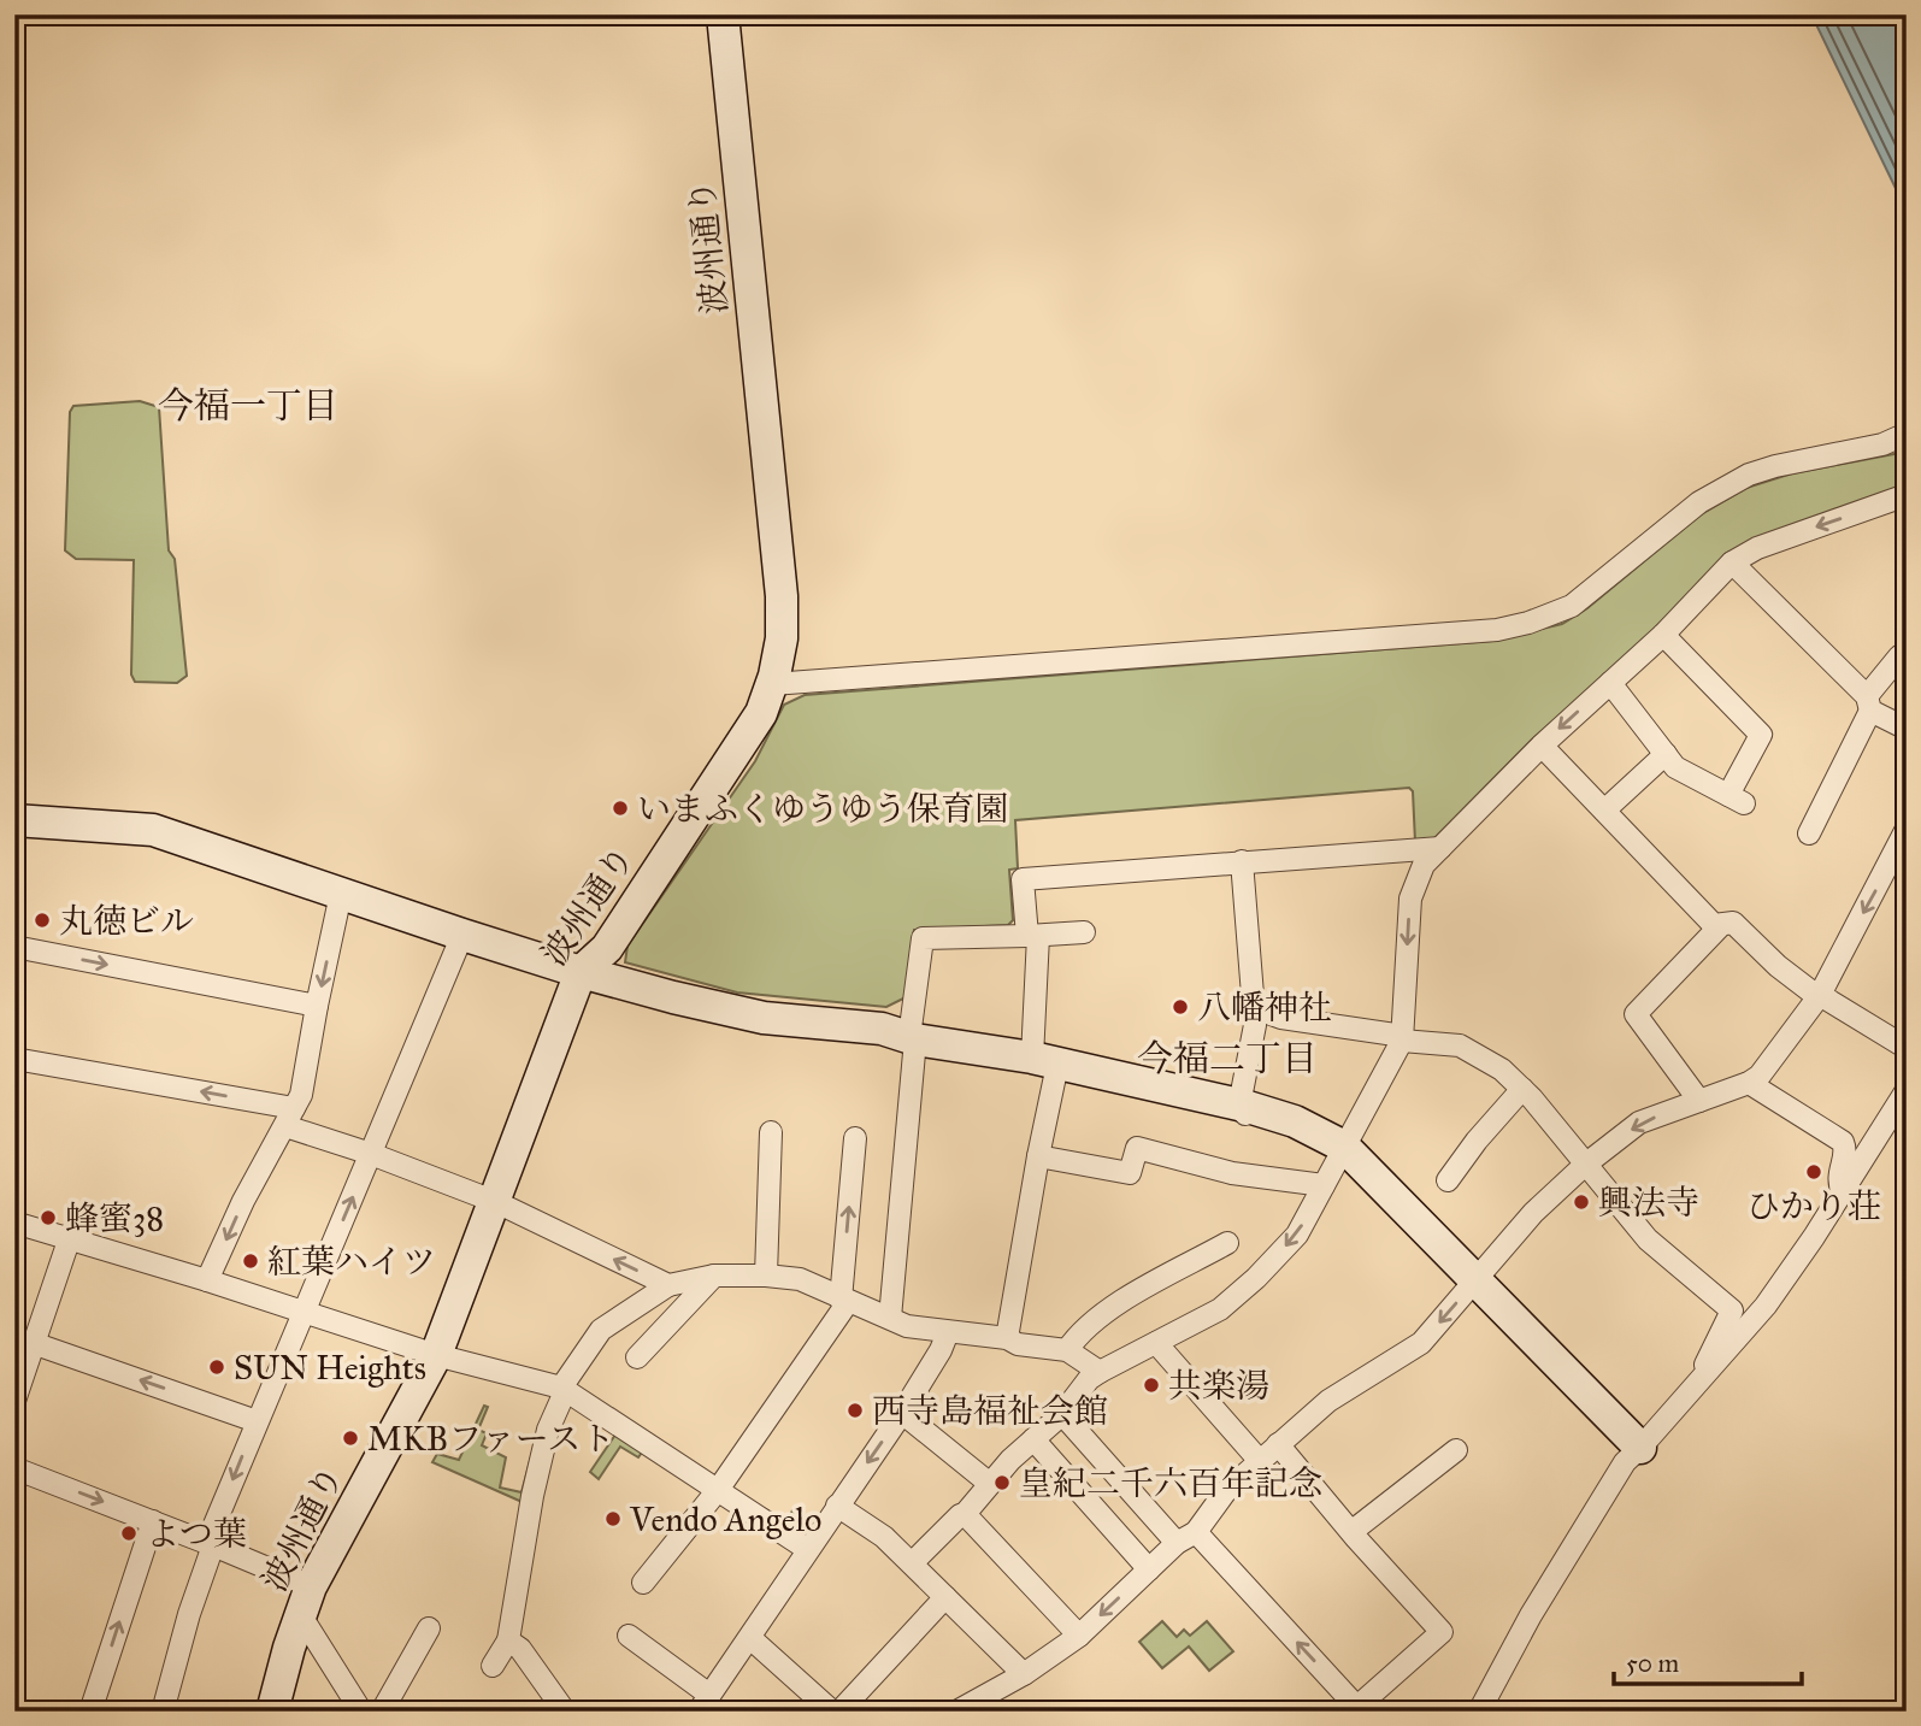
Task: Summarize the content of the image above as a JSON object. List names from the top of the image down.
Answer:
{
  "streets": {
    "street": ["波州通り"]
  },
  "districts": ["今福一丁目", "今福二丁目"],
  "places": [
    "いまふくゆうゆう保育園",
    "丸徳ビル",
    "八幡神社",
    "ひかり荘",
    "興法寺",
    "蜂蜜38",
    "紅葉ハイツ",
    "SUN Heights",
    "共楽湯",
    "西寺島福祉会館",
    "MKBファースト",
    "皇紀二千六百年記念",
    "Vendo Angelo",
    "よつ葉"
  ],
  "scale_bar": "50 m"
}
